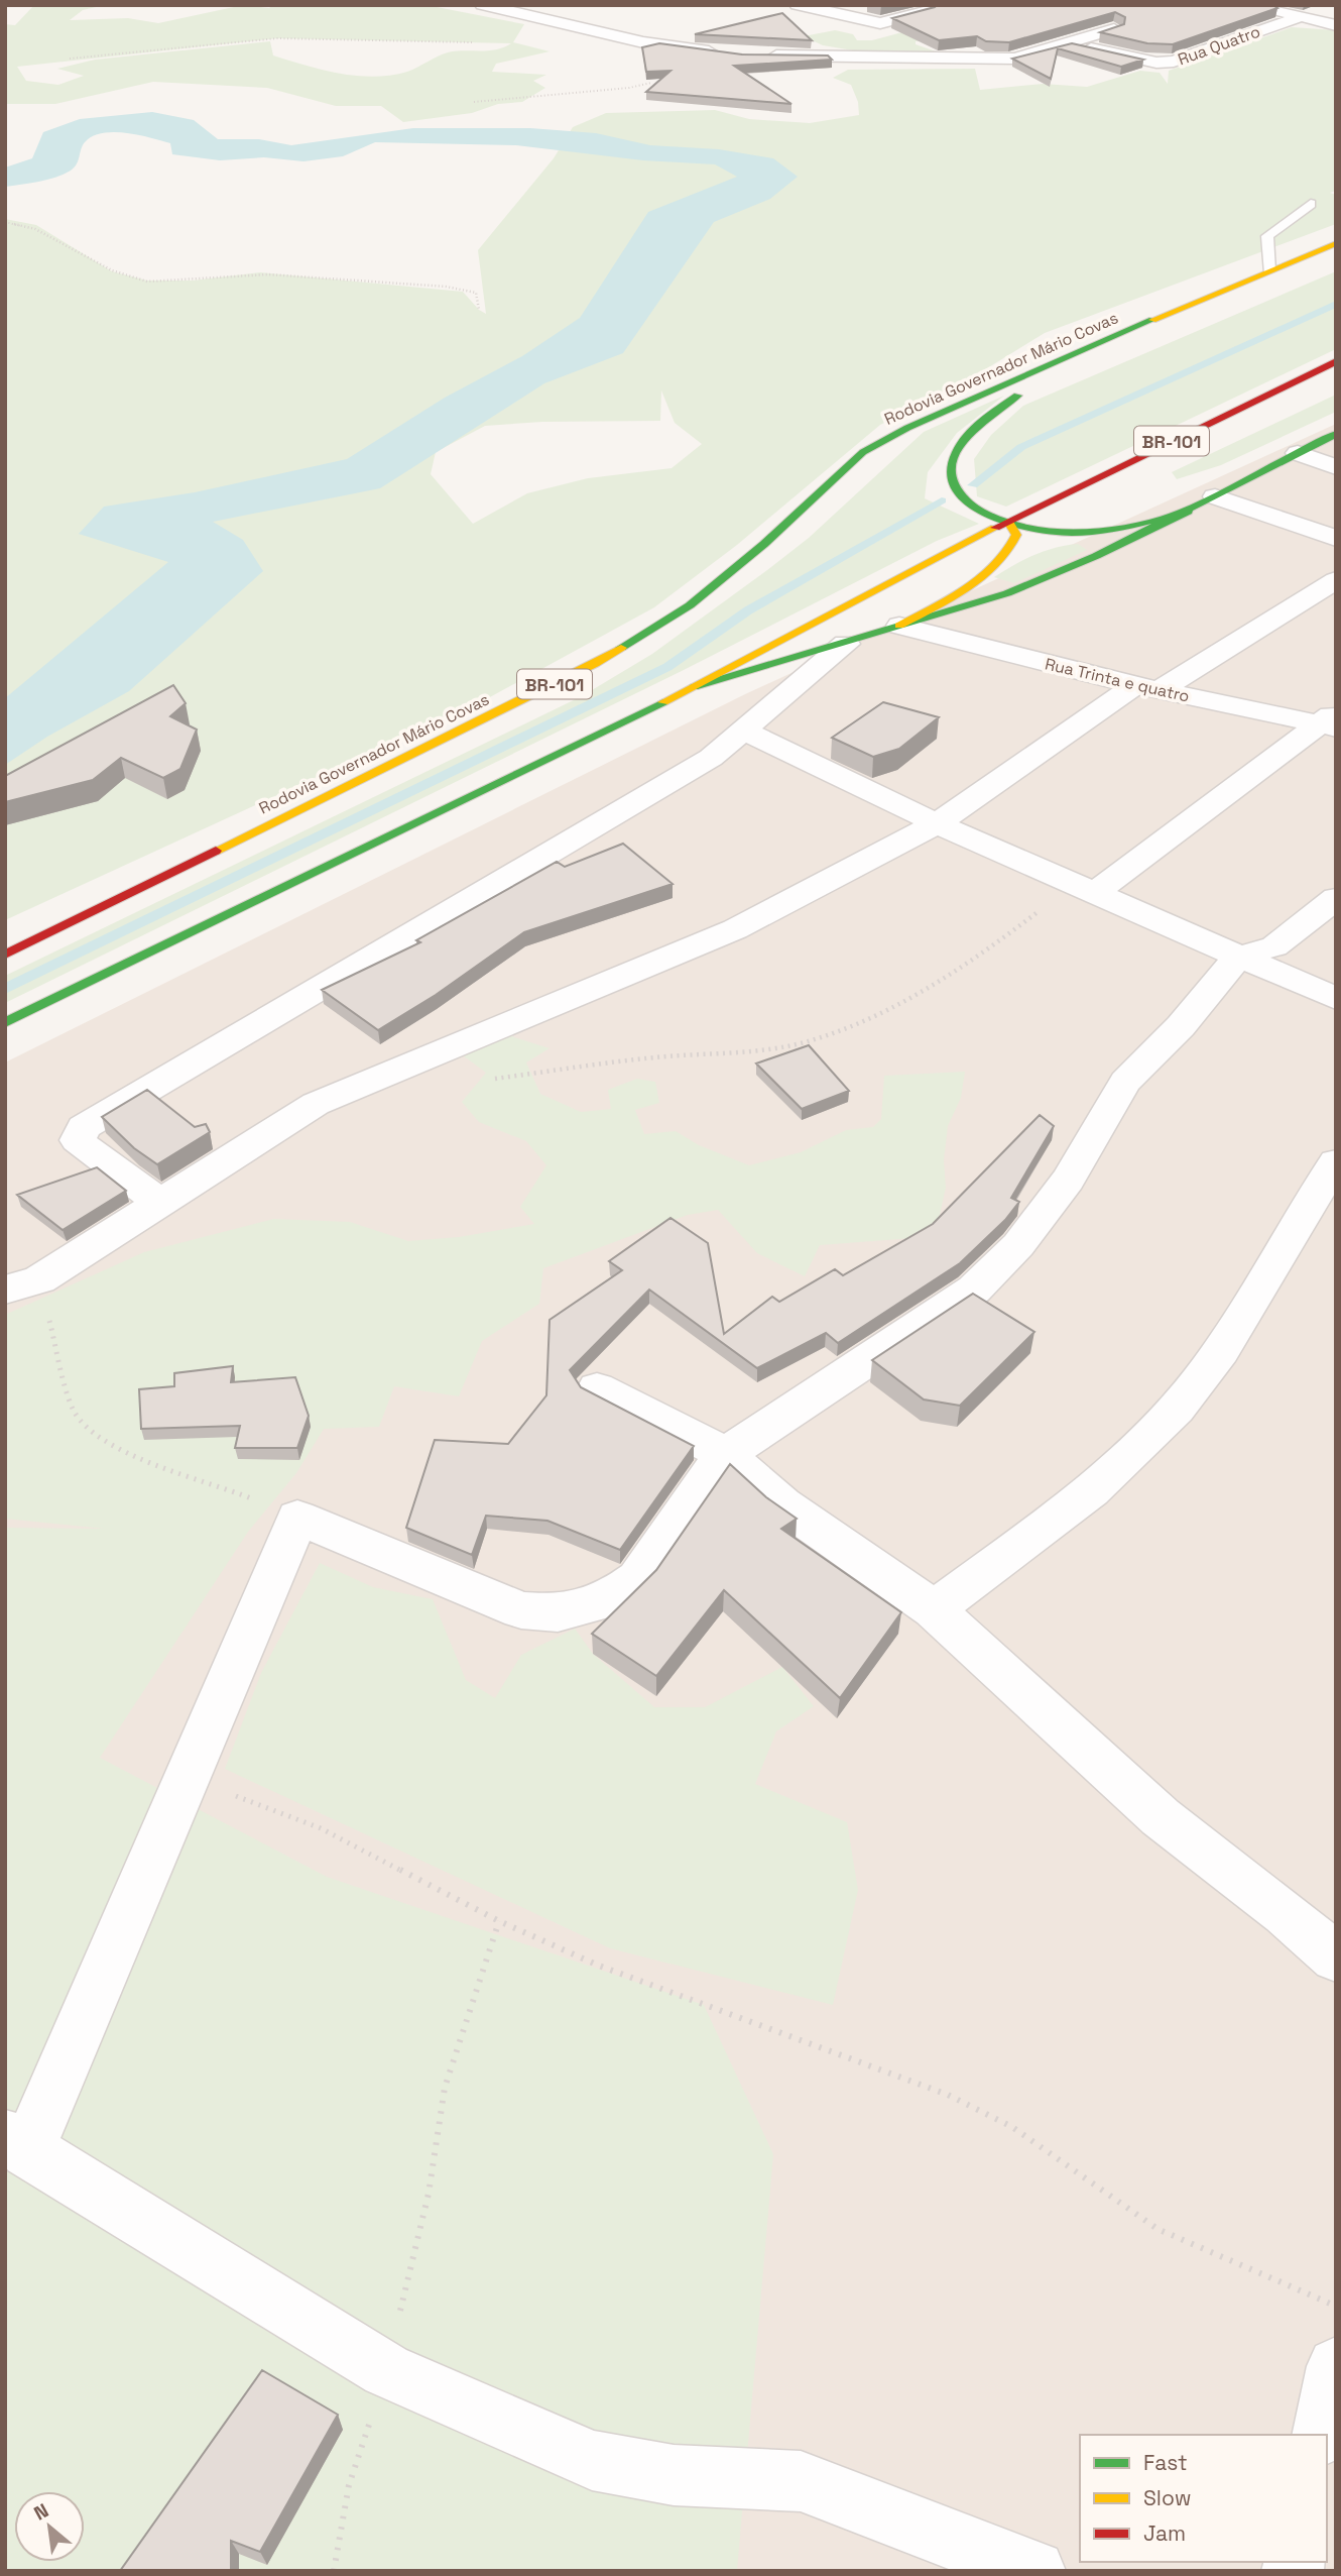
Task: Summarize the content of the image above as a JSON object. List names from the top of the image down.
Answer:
{
  "streets": {
    "main road": ["Rodovia Governador Mário Covas", "BR-101"],
    "street": ["Rua Quatro", "Rua Trinta e quatro"]
  },
  "legend": ["Fast", "Slow", "Jam"],
  "north": "top left"
}
